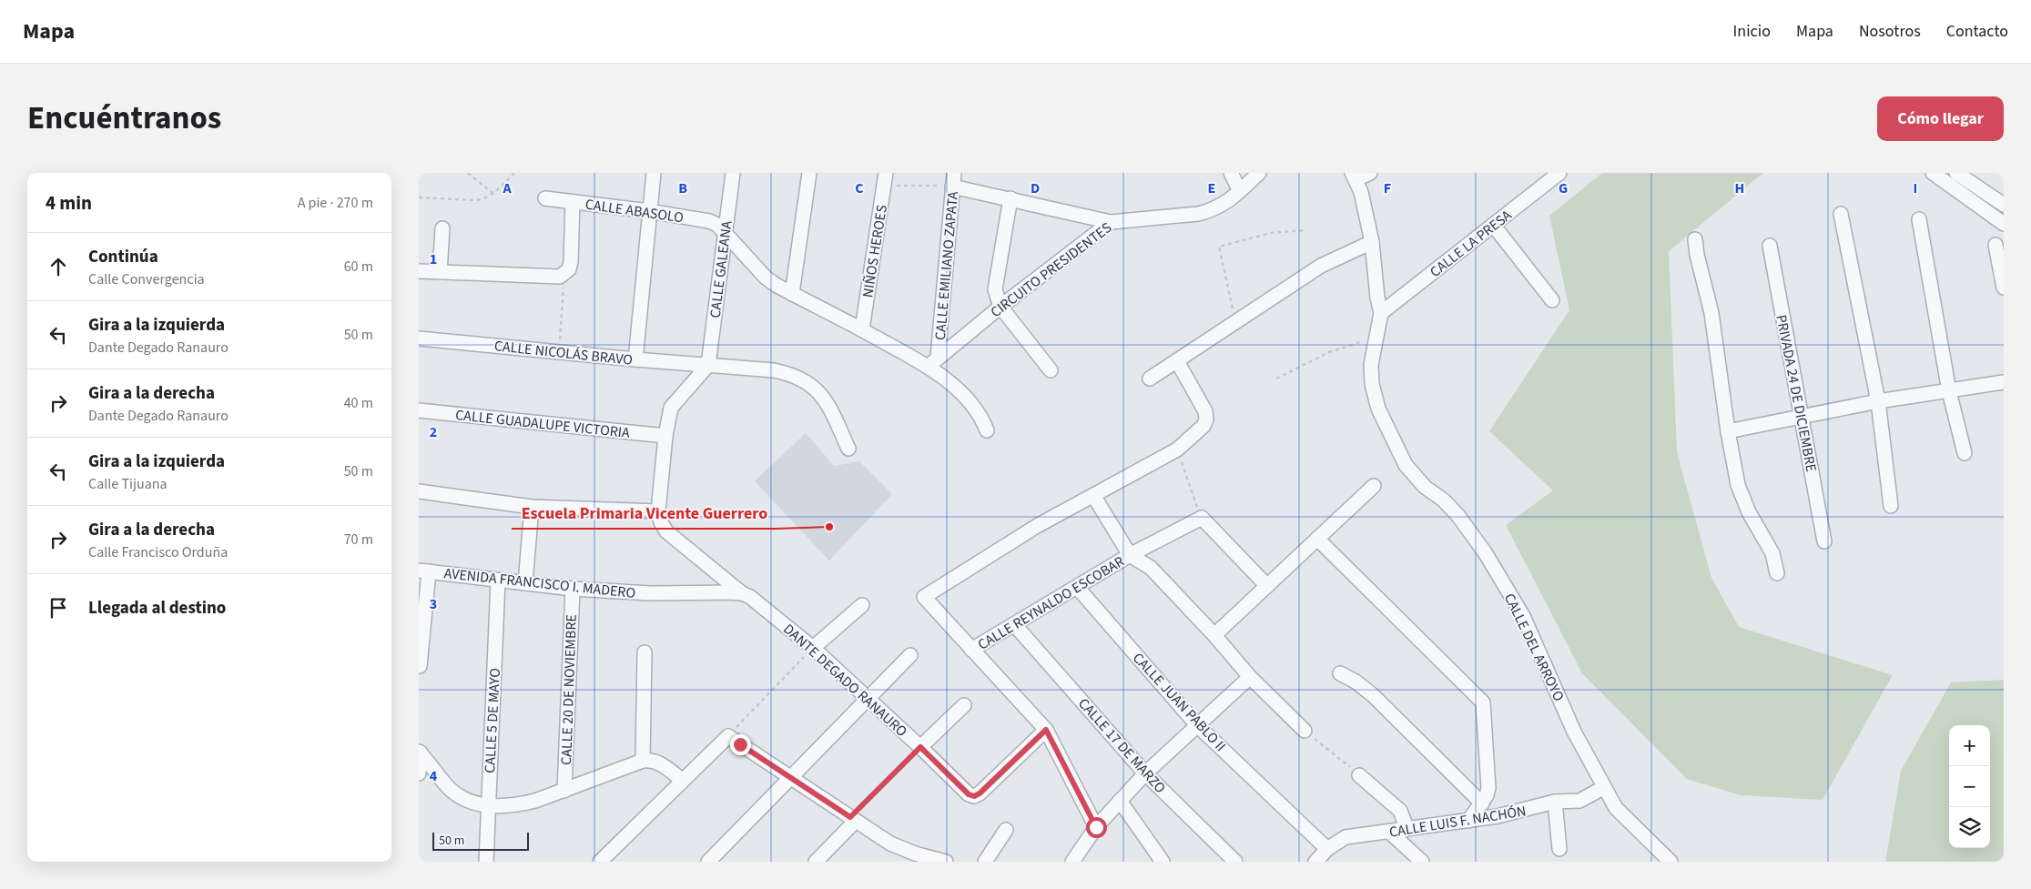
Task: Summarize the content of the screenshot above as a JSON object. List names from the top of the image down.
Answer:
{
  "streets": {
    "street": [
      "CALLE ABASOLO",
      "CALLE LA PRESA",
      "NIÑOS HEROES",
      "CALLE EMILIANO ZAPATA",
      "CALLE GALEANA",
      "CIRCUITO PRESIDENTES",
      "CALLE NICOLÁS BRAVO",
      "PRIVADA 24 DE DICIEMBRE",
      "CALLE GUADALUPE VICTORIA",
      "AVENIDA FRANCISCO I. MADERO",
      "CALLE REYNALDO ESCOBAR",
      "CALLE DEL ARROYO",
      "DANTE DEGADO RANAURO",
      "CALLE 20 DE NOVIEMBRE",
      "CALLE JUAN PABLO II",
      "CALLE 5 DE MAYO",
      "CALLE 17 DE MARZO",
      "CALLE LUIS F. NACHÓN"
    ]
  },
  "crossings": [
    ["CALLE ABASOLO", "NIÑOS HEROES"],
    ["CALLE ABASOLO", "CALLE EMILIANO ZAPATA"],
    ["CALLE ABASOLO", "CALLE GALEANA"],
    ["CALLE ABASOLO", "CIRCUITO PRESIDENTES"],
    ["CALLE LA PRESA", "CALLE DEL ARROYO"],
    ["CALLE EMILIANO ZAPATA", "CIRCUITO PRESIDENTES"],
    ["CALLE GALEANA", "CALLE NICOLÁS BRAVO"],
    ["AVENIDA FRANCISCO I. MADERO", "DANTE DEGADO RANAURO"],
    ["AVENIDA FRANCISCO I. MADERO", "CALLE 20 DE NOVIEMBRE"],
    ["AVENIDA FRANCISCO I. MADERO", "CALLE 5 DE MAYO"],
    ["CALLE REYNALDO ESCOBAR", "CALLE JUAN PABLO II"],
    ["CALLE REYNALDO ESCOBAR", "CALLE 17 DE MARZO"],
    ["CALLE DEL ARROYO", "CALLE LUIS F. NACHÓN"],
    ["CALLE JUAN PABLO II", "CALLE LUIS F. NACHÓN"]
  ],
  "places": ["Escuela Primaria Vicente Guerrero"],
  "scale_bar": "50 m",
  "page": {
    "header": "Mapa",
    "nav": [
      "Inicio",
      "Mapa",
      "Nosotros",
      "Contacto"
    ],
    "title": "Encuéntranos",
    "buttons": "Cómo llegar",
    "heading": ["4 min", "A pie · 270 m"],
    "list": [
      ["Continúa", "Calle Convergencia", "60 m"],
      ["Gira a la izquierda", "Dante Degado Ranauro", "50 m"],
      ["Gira a la derecha", "Dante Degado Ranauro", "40 m"],
      ["Gira a la izquierda", "Calle Tijuana", "50 m"],
      ["Gira a la derecha", "Calle Francisco Orduña", "70 m"],
      "Llegada al destino"
    ],
    "map_buttons": ["+", "−"],
    "scale": "50 m"
  },
  "grid": {
    "columns": [
      "A",
      "B",
      "C",
      "D",
      "E",
      "F",
      "G",
      "H",
      "I"
    ],
    "rows": [
      "1",
      "2",
      "3",
      "4"
    ]
  }
}
